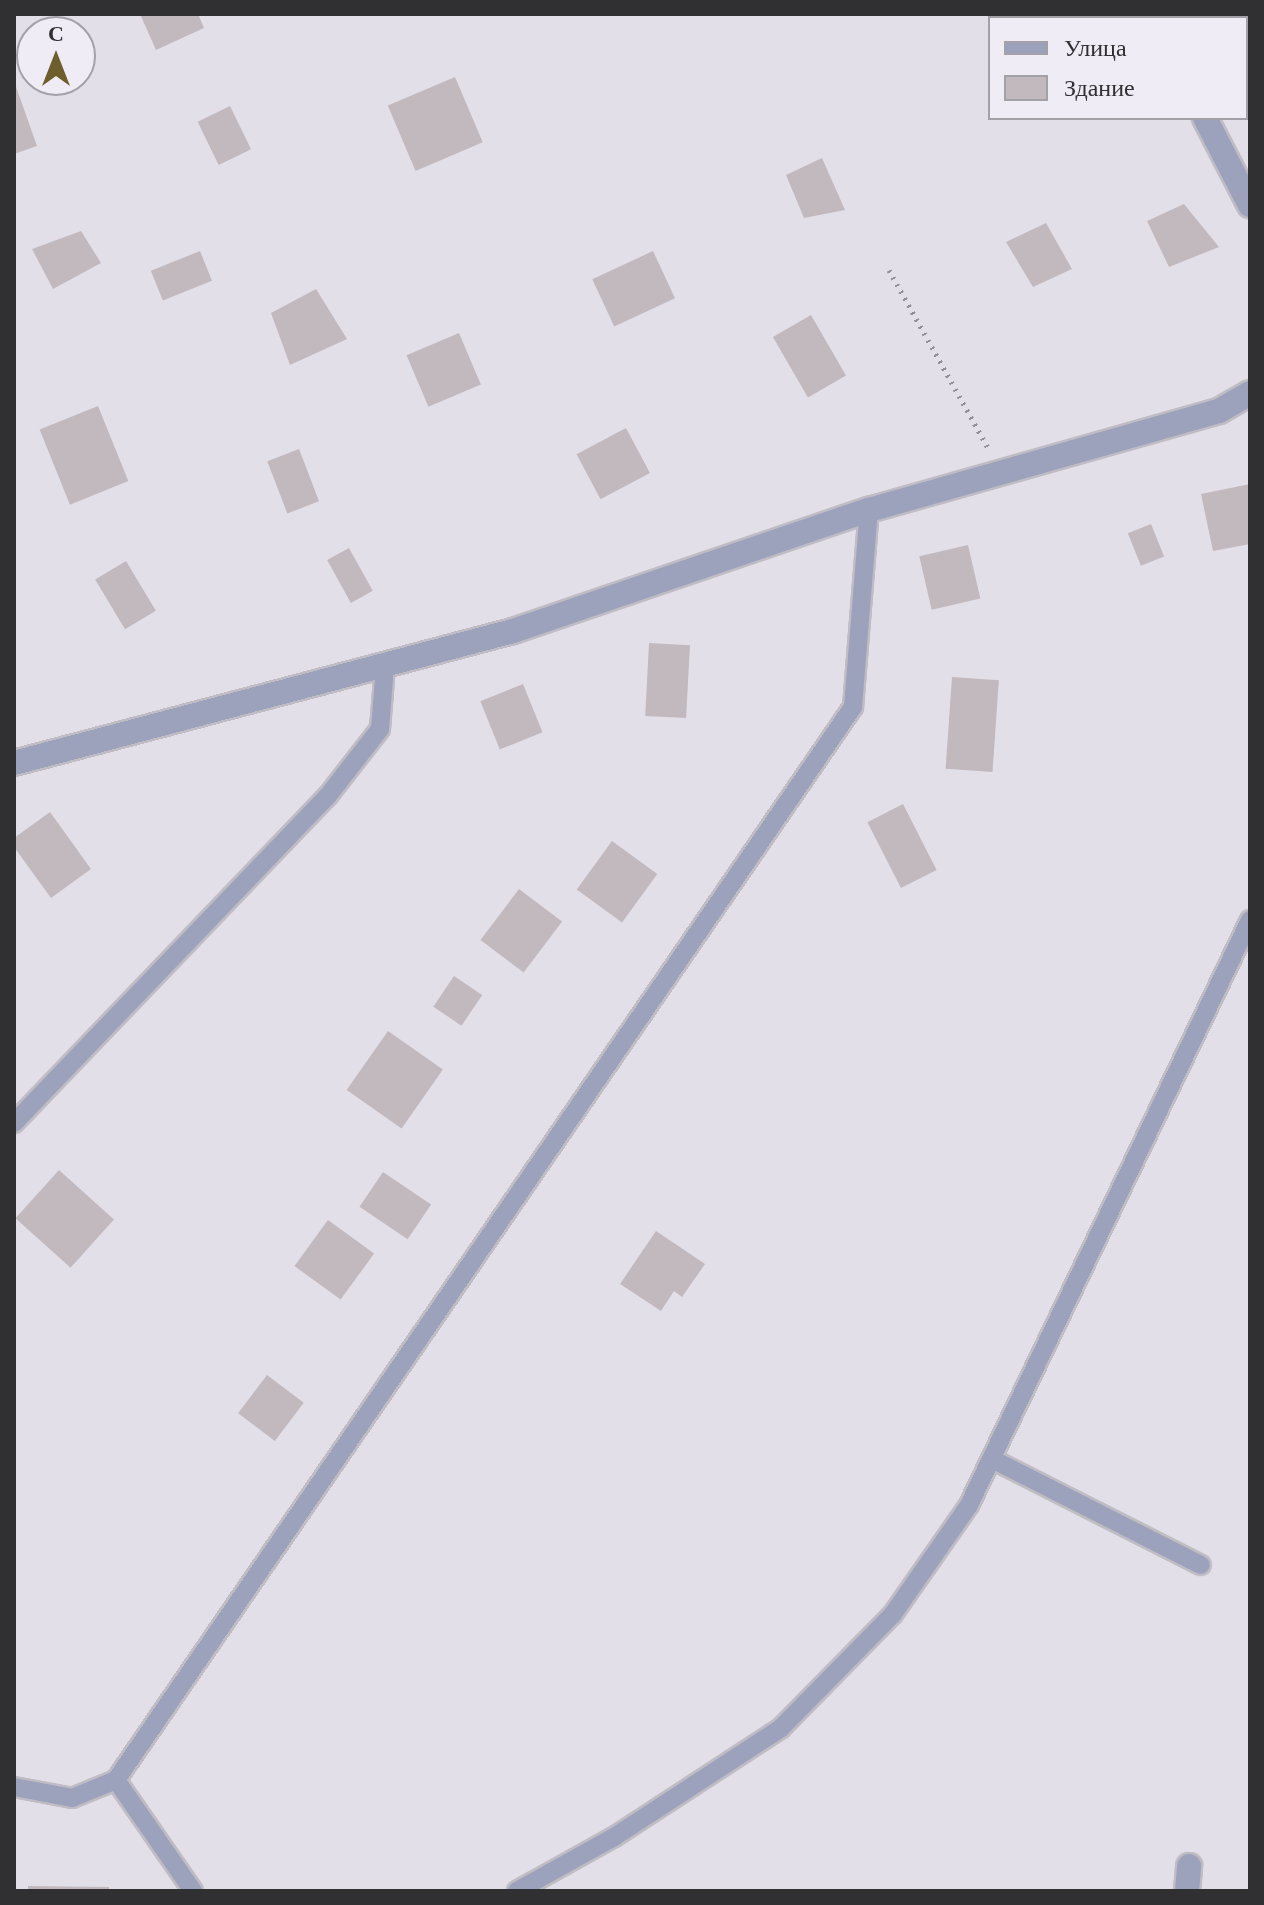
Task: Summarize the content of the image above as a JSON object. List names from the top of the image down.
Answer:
{
  "legend": ["Улица", "Здание"],
  "north": "top"
}
